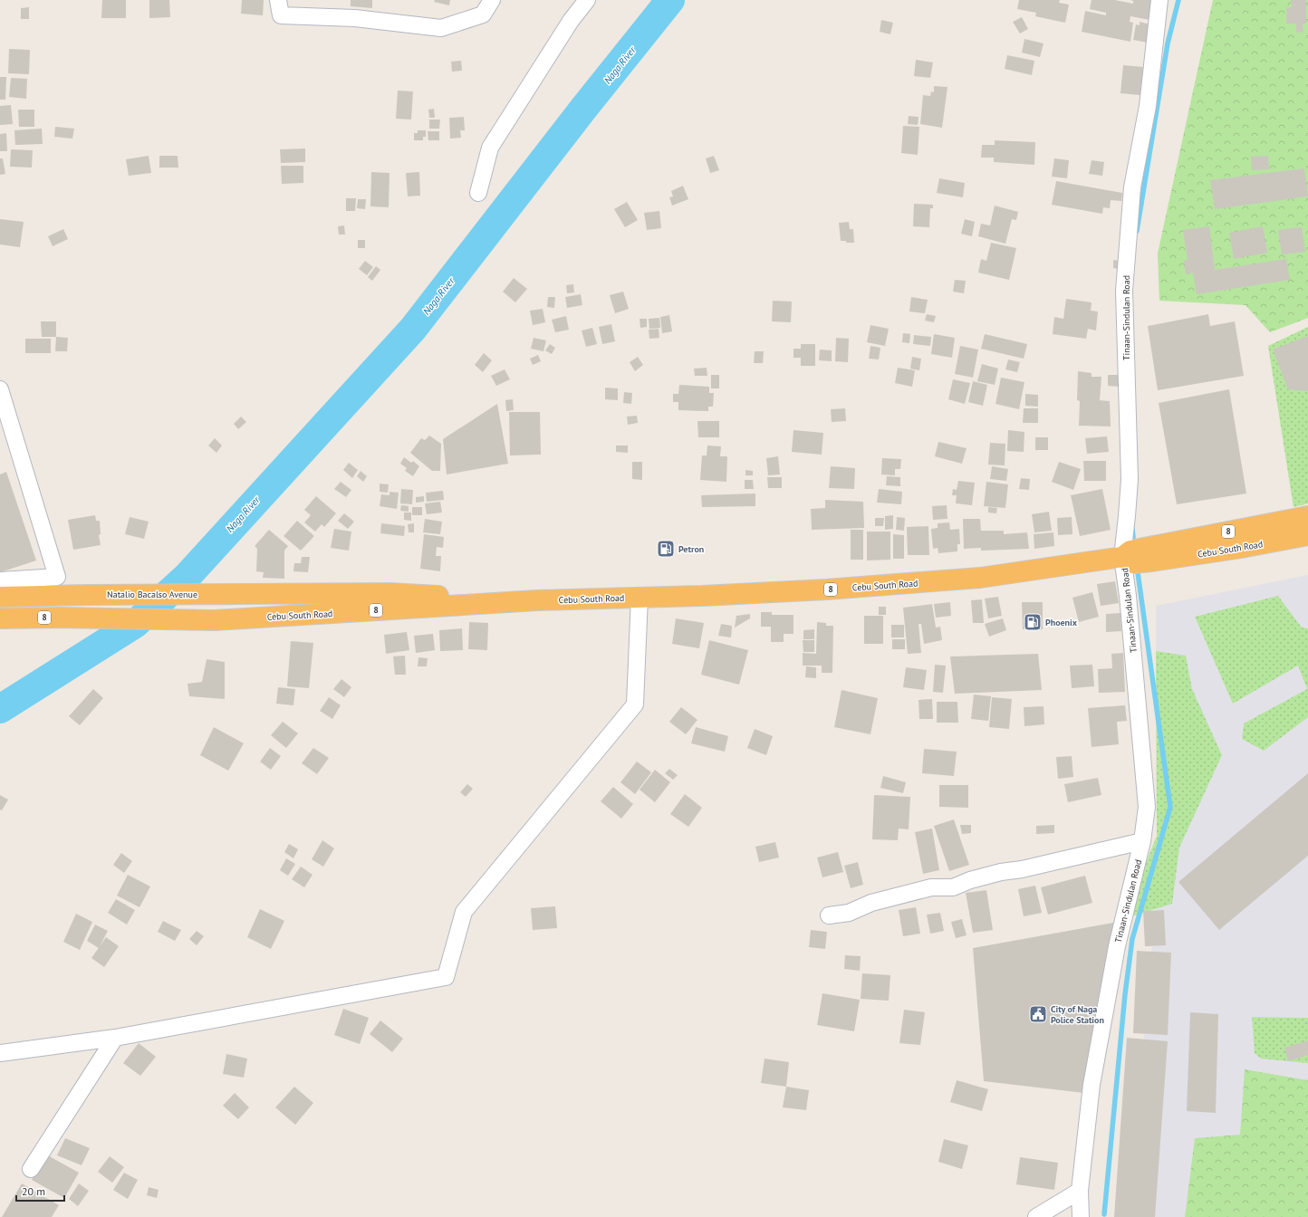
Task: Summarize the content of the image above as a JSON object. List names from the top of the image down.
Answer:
{
  "streets": {
    "highway": ["8", "Cebu South Road", "Natalio Bacalso Avenue"],
    "street": ["Tinaan-Sindulan Road"]
  },
  "crossings": [
    ["Tinaan-Sindulan Road", "Cebu South Road"],
    ["Cebu South Road", "Natalio Bacalso Avenue"]
  ],
  "water": ["Naga River"],
  "places": {
    "fuel station": ["Petron", "Phoenix"],
    "public building": ["City of Naga Police Station"]
  },
  "scale_bar": "20 m"
}
